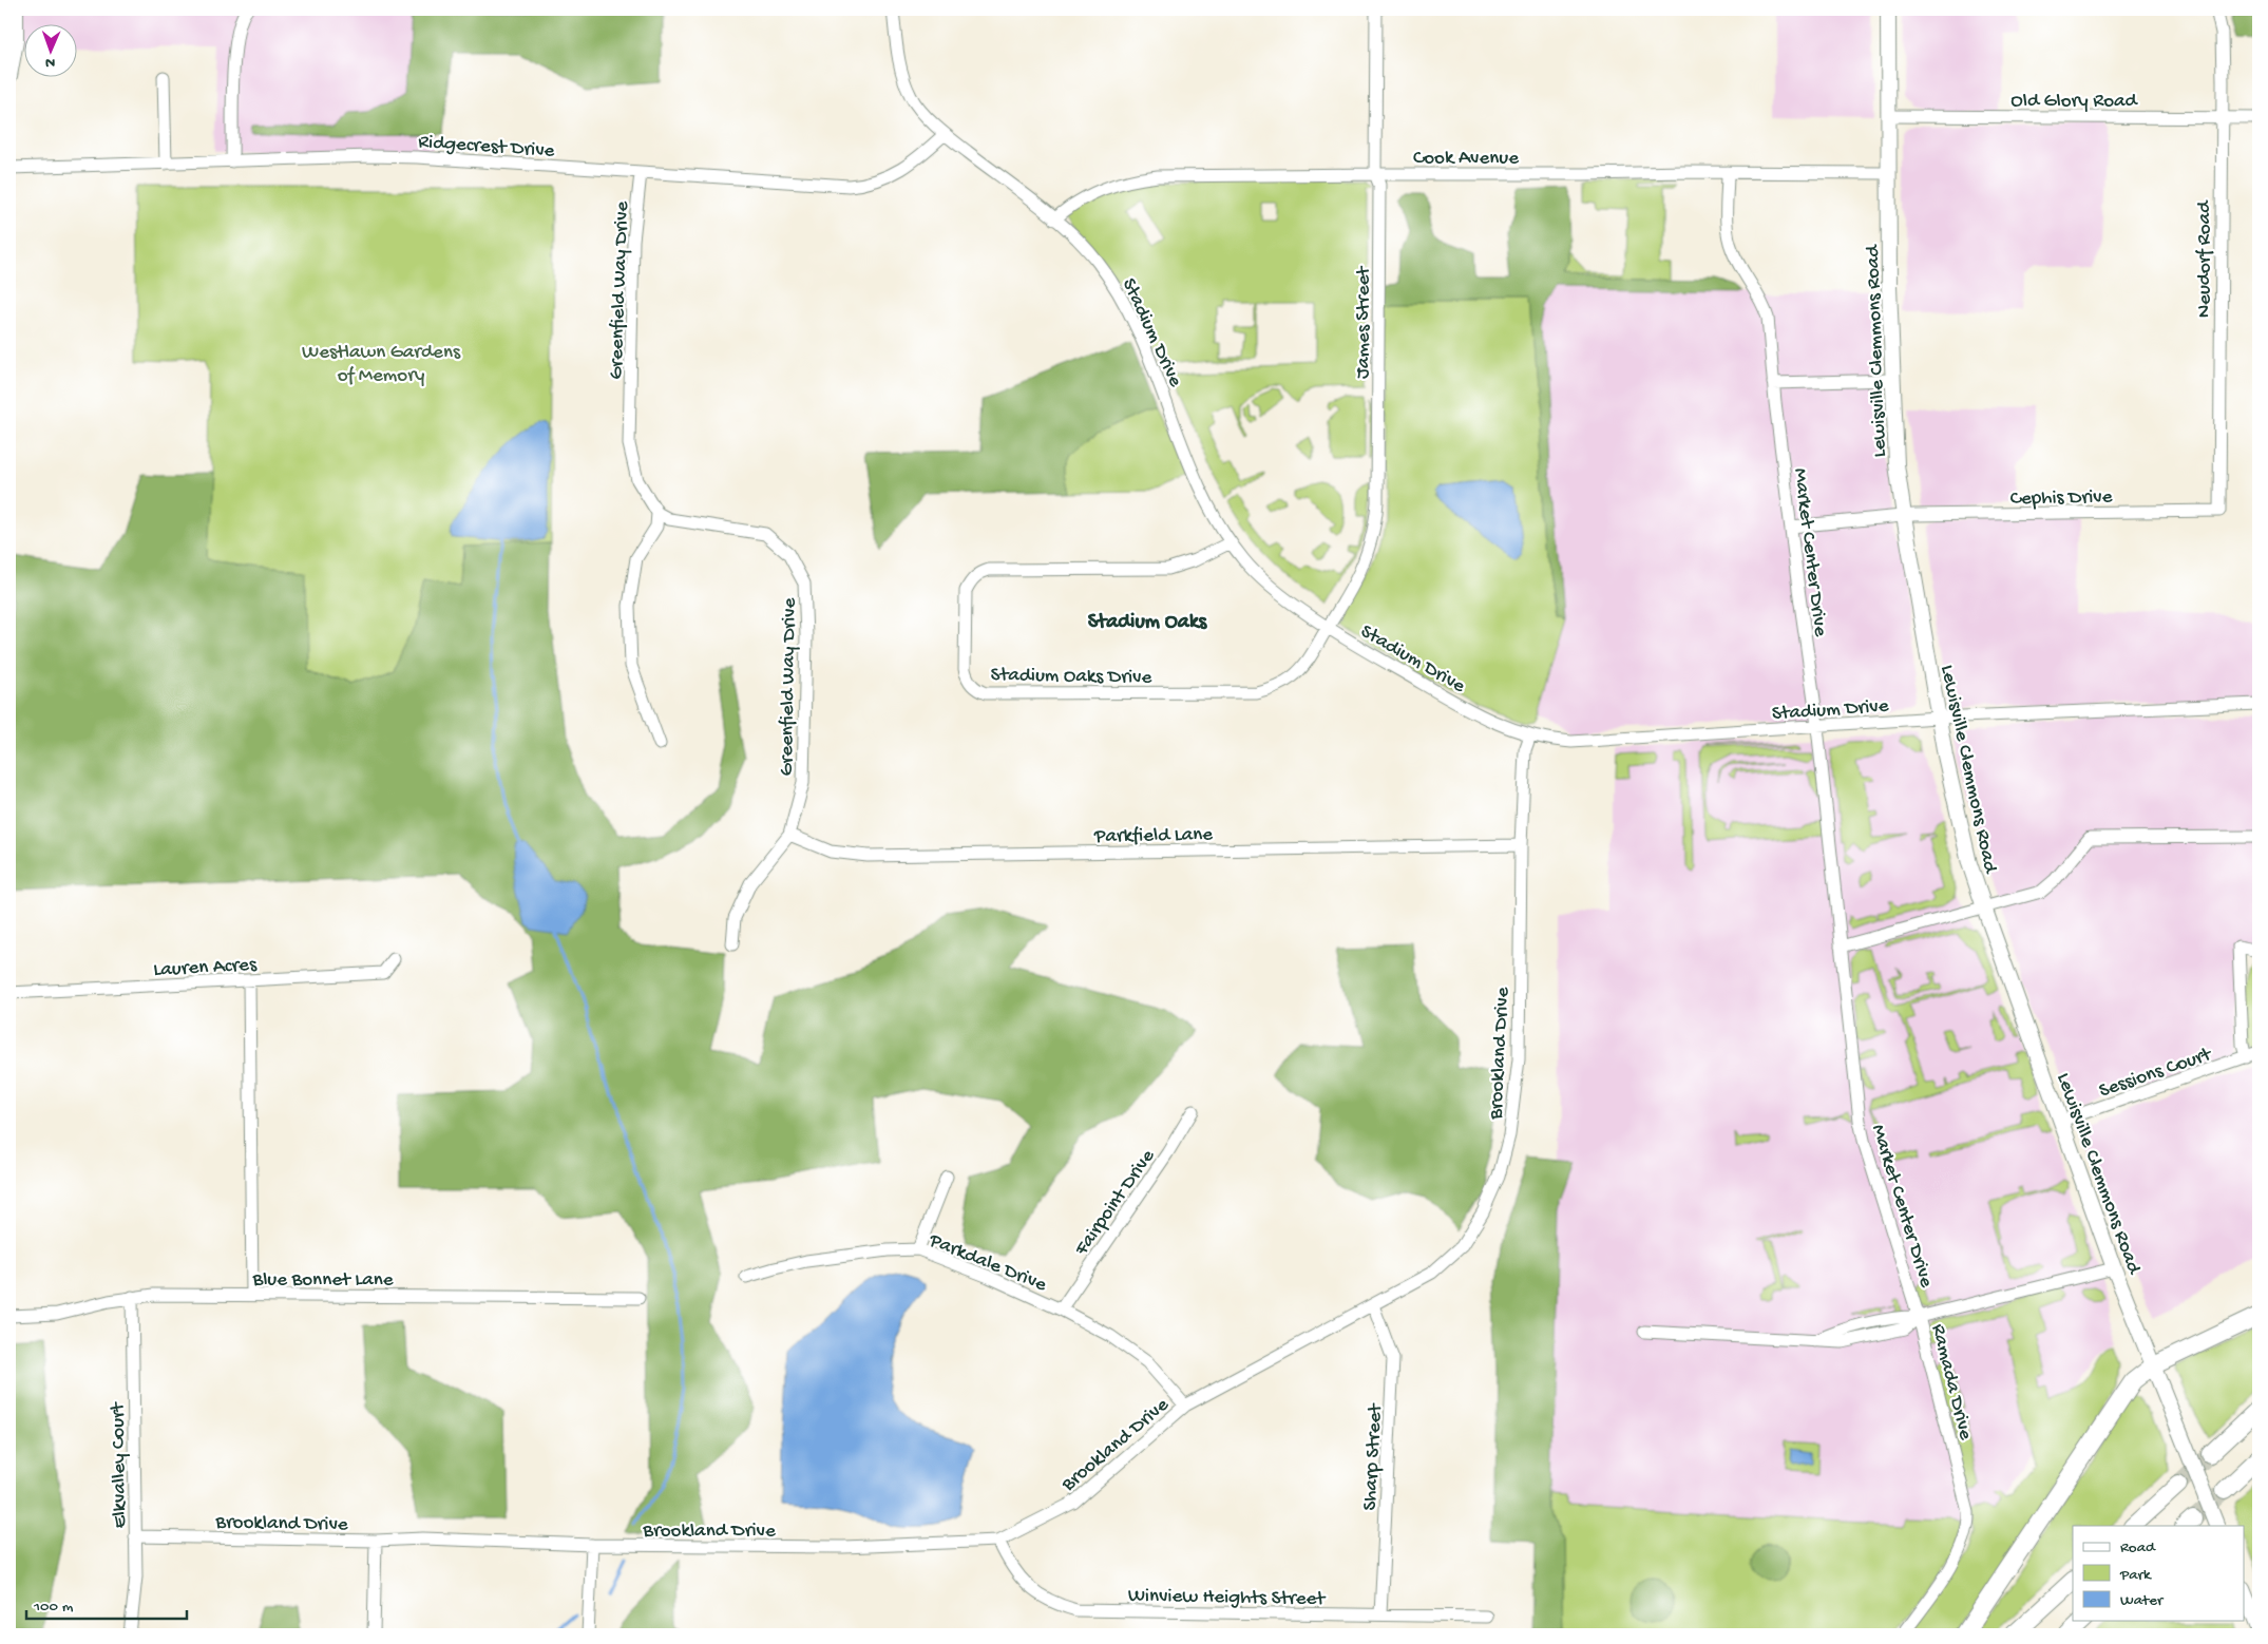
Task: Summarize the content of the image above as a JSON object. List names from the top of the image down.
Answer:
{
  "streets": {
    "main road": ["Lewisville Clemmons Road"],
    "street": [
      "Old Glory Road",
      "Ridgecrest Drive",
      "Cook Avenue",
      "Neudorf Road",
      "Greenfield Way Drive",
      "James Street",
      "Stadium Drive",
      "Cephis Drive",
      "Market Center Drive",
      "Stadium Oaks Drive",
      "Parkfield Lane",
      "Lauren Acres",
      "Brookland Drive",
      "Sessions Court",
      "Fairpoint Drive",
      "Parkdale Drive",
      "Blue Bonnet Lane",
      "Ramada Drive",
      "Sharp Street",
      "Elkvalley Court",
      "Winview Heights Street"
    ]
  },
  "crossings": [
    ["Old Glory Road", "Neudorf Road"],
    ["Old Glory Road", "Lewisville Clemmons Road"],
    ["Ridgecrest Drive", "Greenfield Way Drive"],
    ["Ridgecrest Drive", "Stadium Drive"],
    ["Cook Avenue", "James Street"],
    ["Cook Avenue", "Stadium Drive"],
    ["Cook Avenue", "Lewisville Clemmons Road"],
    ["Cook Avenue", "Market Center Drive"],
    ["Neudorf Road", "Cephis Drive"],
    ["Greenfield Way Drive", "Parkfield Lane"],
    ["James Street", "Stadium Drive"],
    ["James Street", "Stadium Oaks Drive"],
    ["Stadium Drive", "Lewisville Clemmons Road"],
    ["Stadium Drive", "Market Center Drive"],
    ["Stadium Drive", "Stadium Oaks Drive"],
    ["Stadium Drive", "Brookland Drive"],
    ["Lewisville Clemmons Road", "Cephis Drive"],
    ["Lewisville Clemmons Road", "Sessions Court"],
    ["Lewisville Clemmons Road", "Ramada Drive"],
    ["Cephis Drive", "Market Center Drive"],
    ["Market Center Drive", "Ramada Drive"],
    ["Parkfield Lane", "Brookland Drive"],
    ["Brookland Drive", "Parkdale Drive"],
    ["Brookland Drive", "Sharp Street"],
    ["Brookland Drive", "Elkvalley Court"],
    ["Brookland Drive", "Winview Heights Street"],
    ["Fairpoint Drive", "Parkdale Drive"],
    ["Blue Bonnet Lane", "Elkvalley Court"],
    ["Sharp Street", "Winview Heights Street"]
  ],
  "districts": ["Stadium Oaks"],
  "parks": ["Westlawn Gardens of Memory"],
  "legend": ["Road", "Park", "Water"],
  "scale_bar": "100 m",
  "north": "bottom"
}
